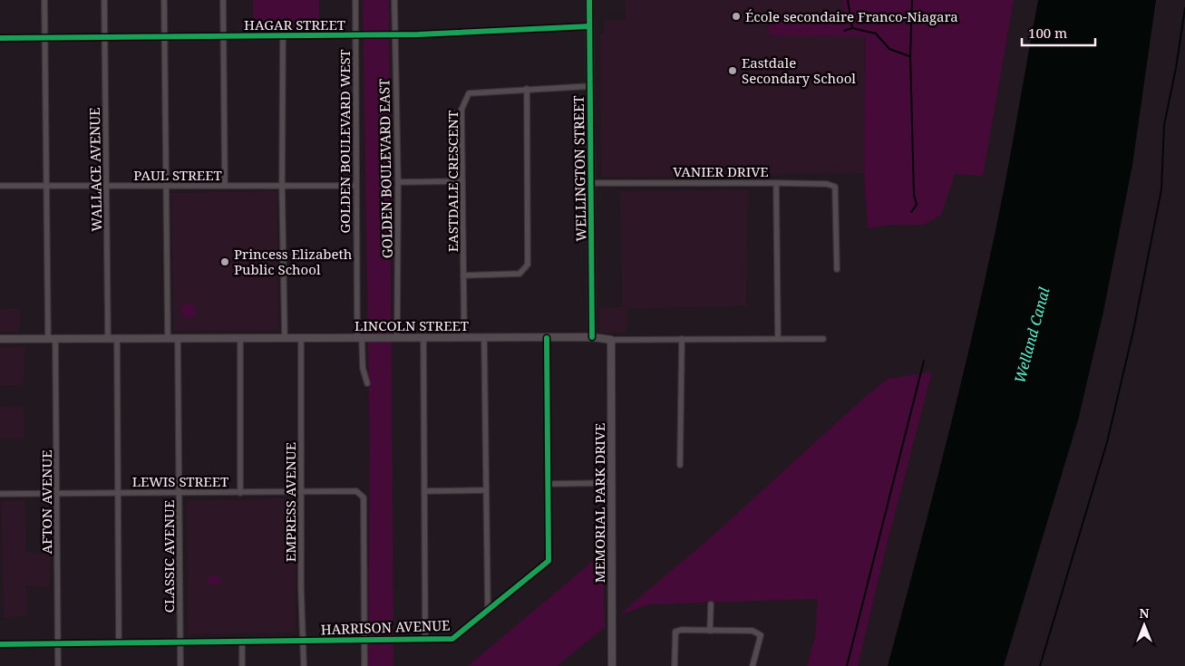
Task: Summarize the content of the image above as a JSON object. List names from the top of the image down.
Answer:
{
  "streets": {
    "main road": ["WELLINGTON STREET", "LINCOLN STREET", "MEMORIAL PARK DRIVE"],
    "street": [
      "HAGAR STREET",
      "GOLDEN BOULEVARD WEST",
      "GOLDEN BOULEVARD EAST",
      "WALLACE AVENUE",
      "VANIER DRIVE",
      "PAUL STREET",
      "EASTDALE CRESCENT",
      "LEWIS STREET",
      "AFTON AVENUE",
      "EMPRESS AVENUE",
      "CLASSIC AVENUE",
      "HARRISON AVENUE"
    ]
  },
  "crossings": [
    ["HAGAR STREET", "GOLDEN BOULEVARD WEST"],
    ["HAGAR STREET", "GOLDEN BOULEVARD EAST"],
    ["HAGAR STREET", "WELLINGTON STREET"],
    ["HAGAR STREET", "WALLACE AVENUE"],
    ["GOLDEN BOULEVARD WEST", "PAUL STREET"],
    ["GOLDEN BOULEVARD WEST", "LINCOLN STREET"],
    ["GOLDEN BOULEVARD EAST", "LINCOLN STREET"],
    ["WELLINGTON STREET", "VANIER DRIVE"],
    ["WELLINGTON STREET", "EASTDALE CRESCENT"],
    ["WELLINGTON STREET", "LINCOLN STREET"],
    ["WALLACE AVENUE", "PAUL STREET"],
    ["WALLACE AVENUE", "LINCOLN STREET"],
    ["VANIER DRIVE", "LINCOLN STREET"],
    ["EASTDALE CRESCENT", "LINCOLN STREET"],
    ["LINCOLN STREET", "AFTON AVENUE"],
    ["LINCOLN STREET", "EMPRESS AVENUE"],
    ["LINCOLN STREET", "MEMORIAL PARK DRIVE"],
    ["LINCOLN STREET", "CLASSIC AVENUE"],
    ["LINCOLN STREET", "HARRISON AVENUE"],
    ["LEWIS STREET", "AFTON AVENUE"],
    ["LEWIS STREET", "EMPRESS AVENUE"],
    ["LEWIS STREET", "CLASSIC AVENUE"],
    ["LEWIS STREET", "HARRISON AVENUE"],
    ["AFTON AVENUE", "HARRISON AVENUE"],
    ["EMPRESS AVENUE", "HARRISON AVENUE"],
    ["CLASSIC AVENUE", "HARRISON AVENUE"]
  ],
  "water": ["Welland Canal"],
  "places": ["École secondaire Franco-Niagara", "Eastdale Secondary School", "Princess Elizabeth Public School"],
  "scale_bar": "100 m",
  "north": "top"
}
